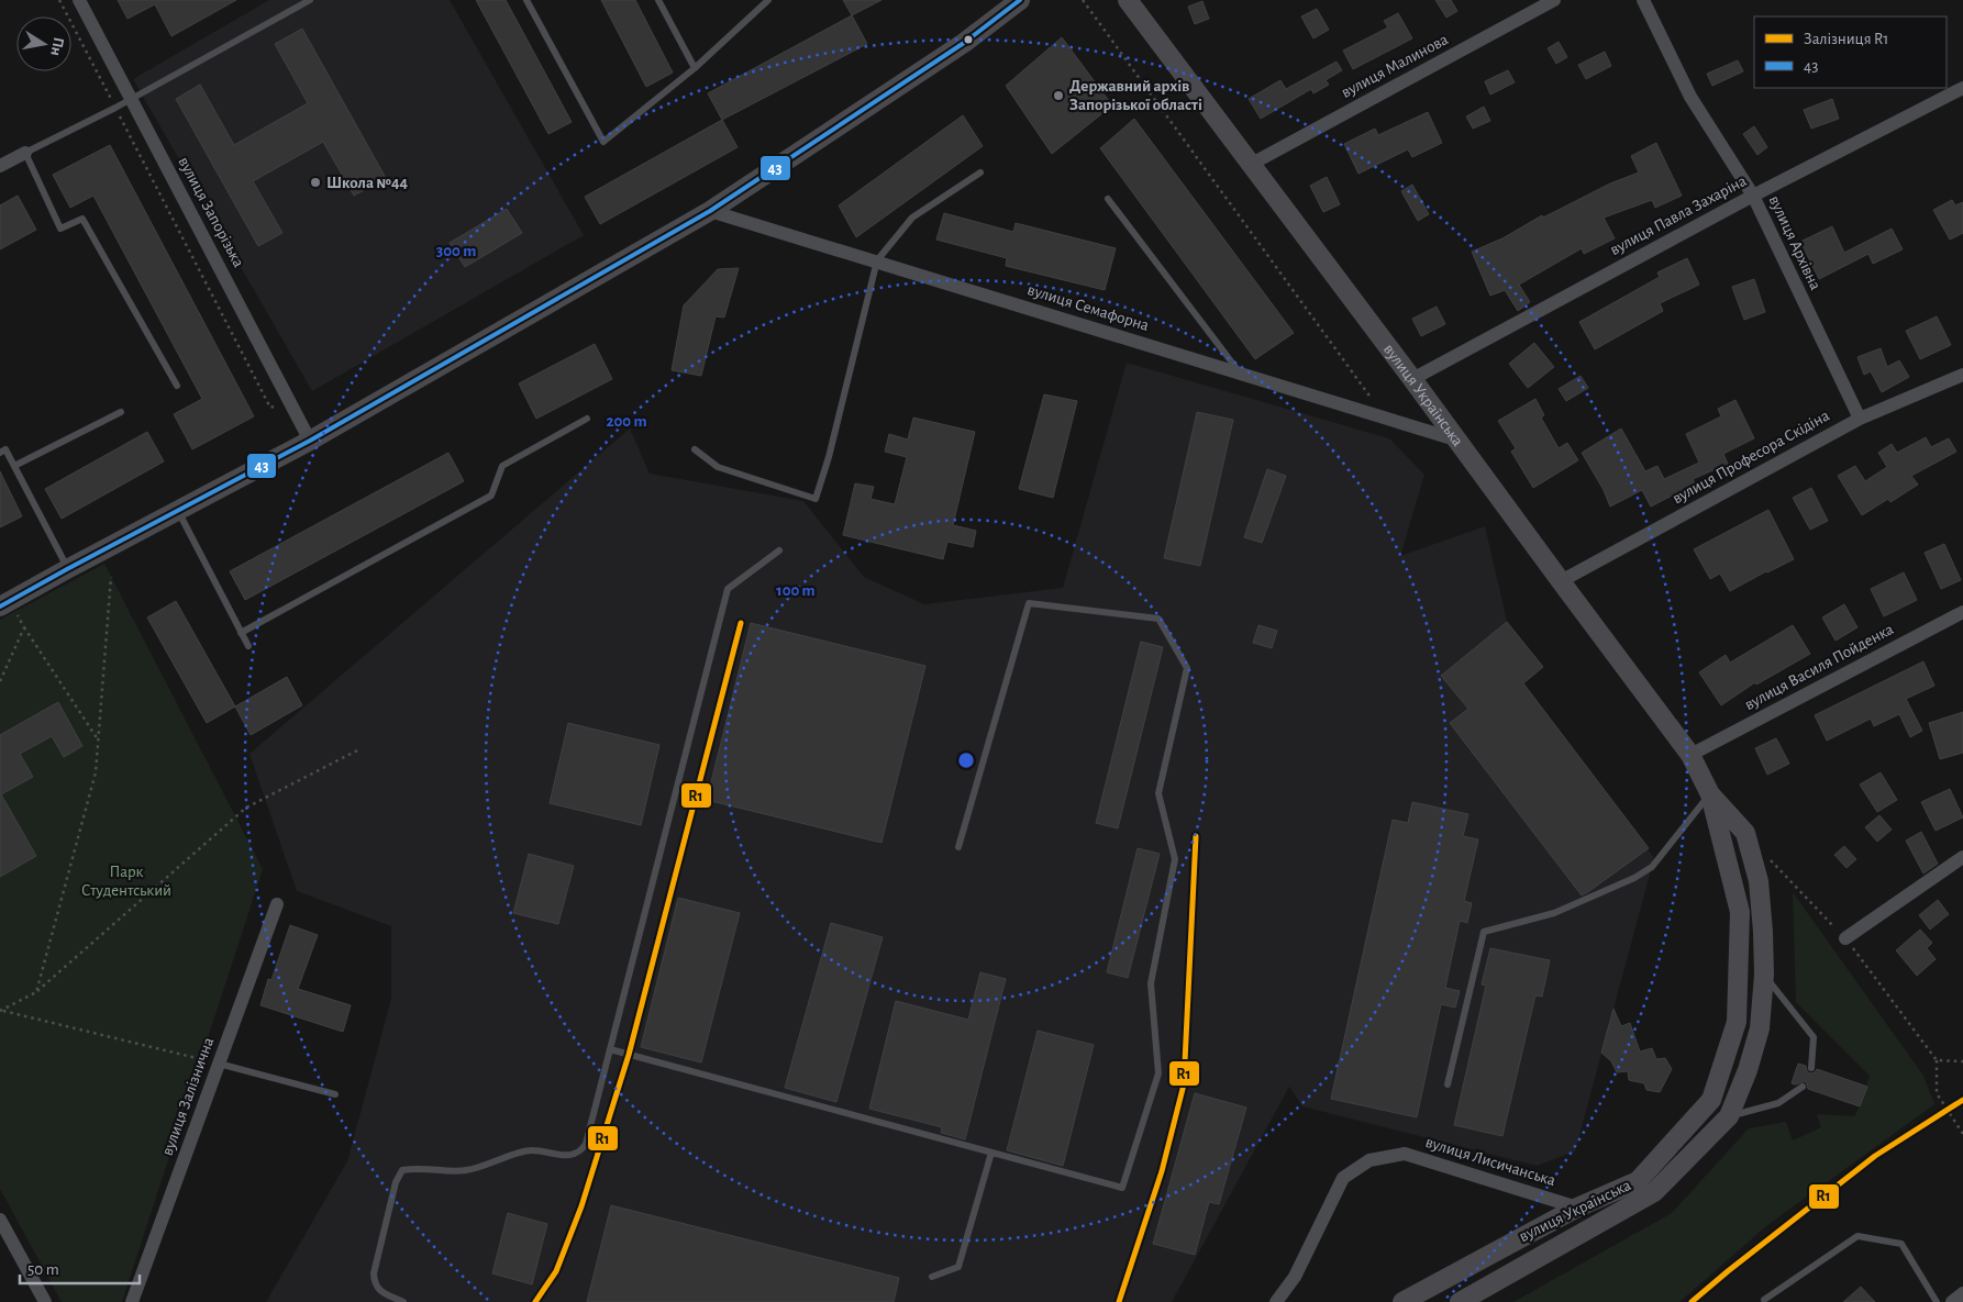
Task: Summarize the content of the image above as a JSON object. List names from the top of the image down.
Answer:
{
  "streets": {
    "main road": ["вулиця Українська"],
    "street": [
      "вулиця Малинова",
      "вулиця Запорізька",
      "вулиця Павла Захаріна",
      "вулиця Архівна",
      "вулиця Семафорна",
      "вулиця Професора Скідіна",
      "вулиця Василя Пойденка",
      "вулиця Залізнична",
      "вулиця Лисичанська"
    ]
  },
  "crossings": [
    ["вулиця Малинова", "вулиця Українська"],
    ["вулиця Павла Захаріна", "вулиця Архівна"],
    ["вулиця Павла Захаріна", "вулиця Українська"],
    ["вулиця Архівна", "вулиця Професора Скідіна"],
    ["вулиця Семафорна", "вулиця Українська"],
    ["вулиця Українська", "вулиця Професора Скідіна"],
    ["вулиця Українська", "вулиця Василя Пойденка"],
    ["вулиця Українська", "вулиця Лисичанська"]
  ],
  "parks": ["Парк Студентський"],
  "places": ["Державний архів Запорізької області", "Школа №44"],
  "lines": ["transit line 43", "rail line R1"],
  "legend": ["Залізниця R1", "43"],
  "scale_bar": "50 m",
  "north": "right",
  "rings": ["300 m", "200 m", "100 m"]
}
